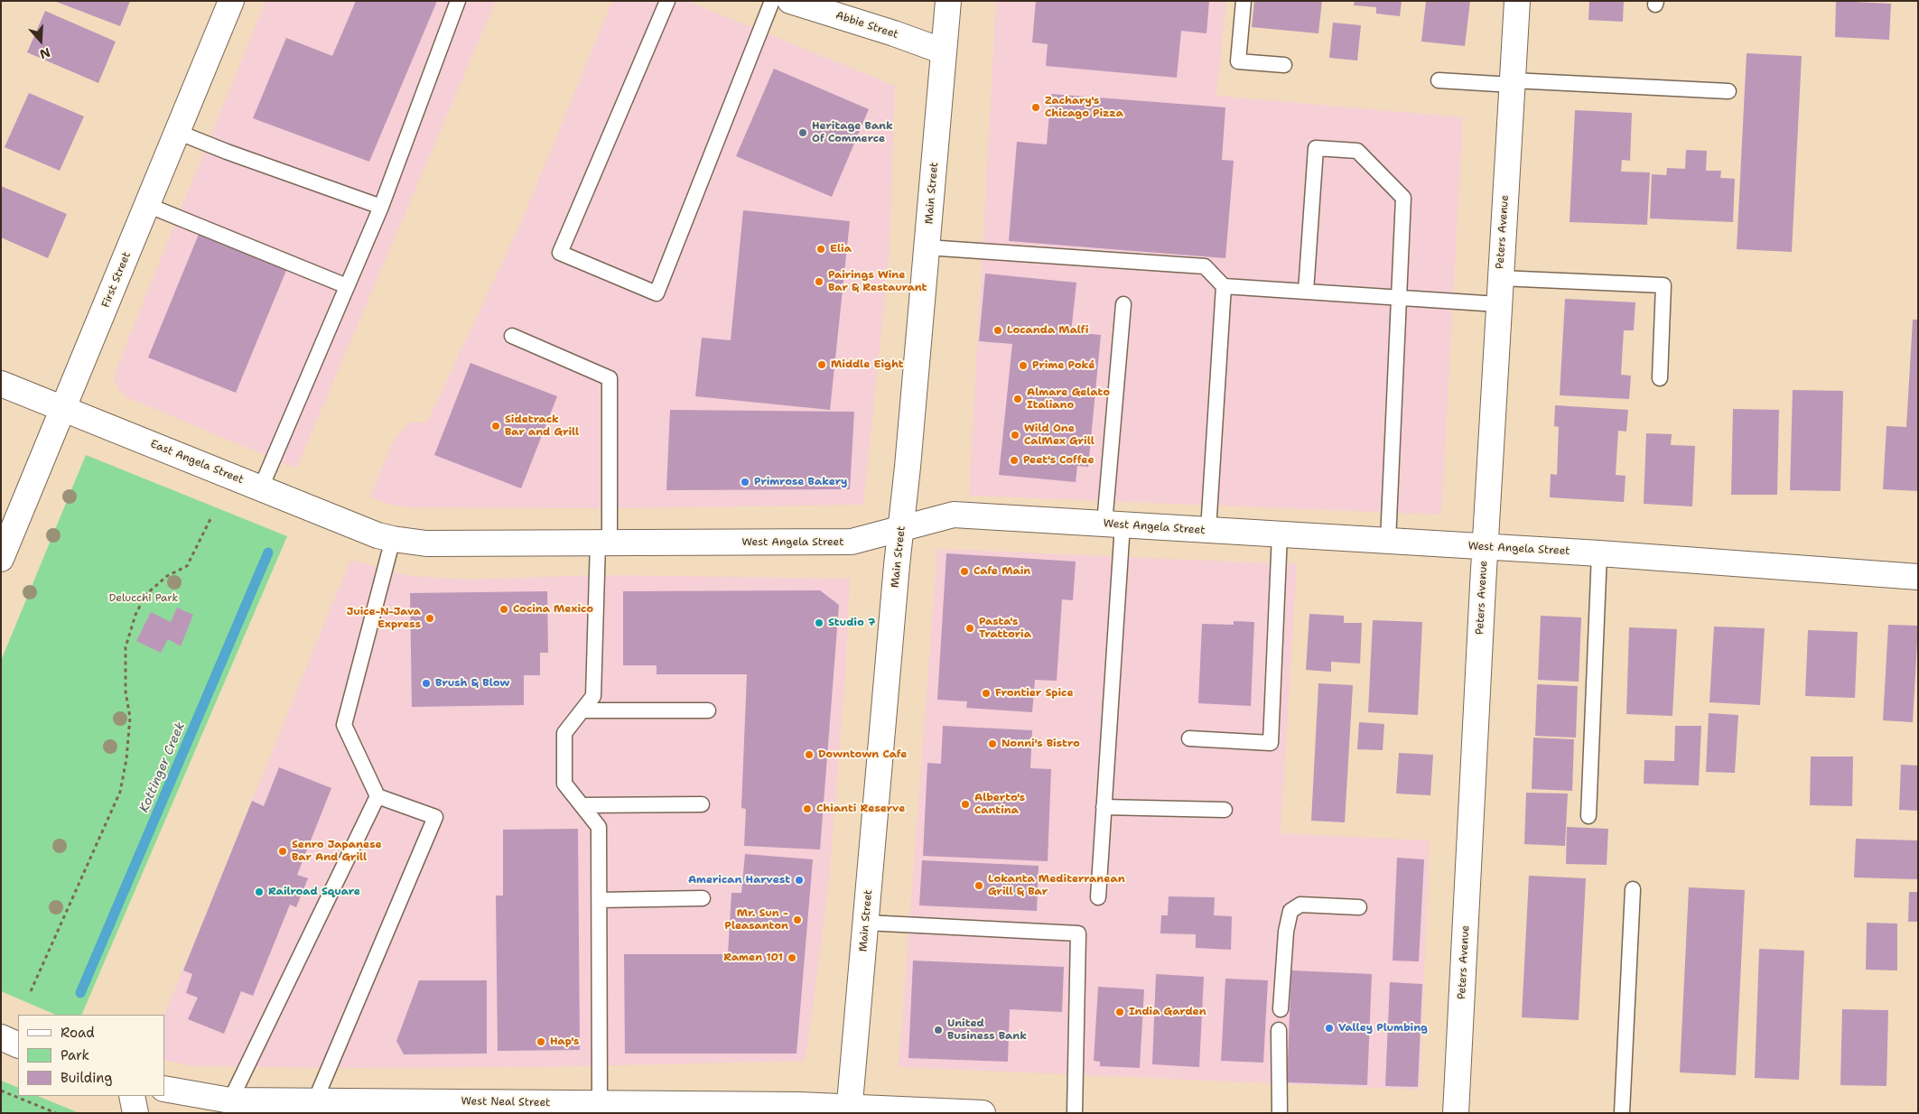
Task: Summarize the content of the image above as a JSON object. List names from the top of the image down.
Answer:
{
  "streets": {
    "street": [
      "Abbie Street",
      "Main Street",
      "Peters Avenue",
      "First Street",
      "East Angela Street",
      "West Angela Street",
      "West Neal Street"
    ]
  },
  "crossings": [
    ["Abbie Street", "Main Street"],
    ["Main Street", "West Angela Street"],
    ["Main Street", "West Neal Street"],
    ["Peters Avenue", "West Angela Street"],
    ["First Street", "East Angela Street"],
    ["East Angela Street", "West Angela Street"]
  ],
  "water": ["Kottinger Creek"],
  "parks": ["Delucchi Park"],
  "places": [
    "Zachary's Chicago Pizza",
    "Heritage Bank Of Commerce",
    "Elia",
    "Pairings Wine Bar & Restaurant",
    "Locanda Malfi",
    "Middle Eight",
    "Prime Poké",
    "Almare Gelato Italiano",
    "Sidetrack Bar and Grill",
    "Wild One CalMex Grill",
    "Peet's Coffee",
    "Primrose Bakery",
    "Cafe Main",
    "Cocina Mexico",
    "Juice-N-Java Express",
    "Studio 7",
    "Pasta's Trattoria",
    "Brush & Blow",
    "Frontier Spice",
    "Nonni's Bistro",
    "Downtown Cafe",
    "Alberto's Cantina",
    "Chianti Reserve",
    "Senro Japanese Bar And Grill",
    "American Harvest",
    "Lokanta Mediterranean Grill & Bar",
    "Railroad Square",
    "Mr. Sun - Pleasanton",
    "Ramen 101",
    "India Garden",
    "Valley Plumbing",
    "United Business Bank",
    "Hap's"
  ],
  "legend": ["Road", "Park", "Building"],
  "north": "bottom"
}
